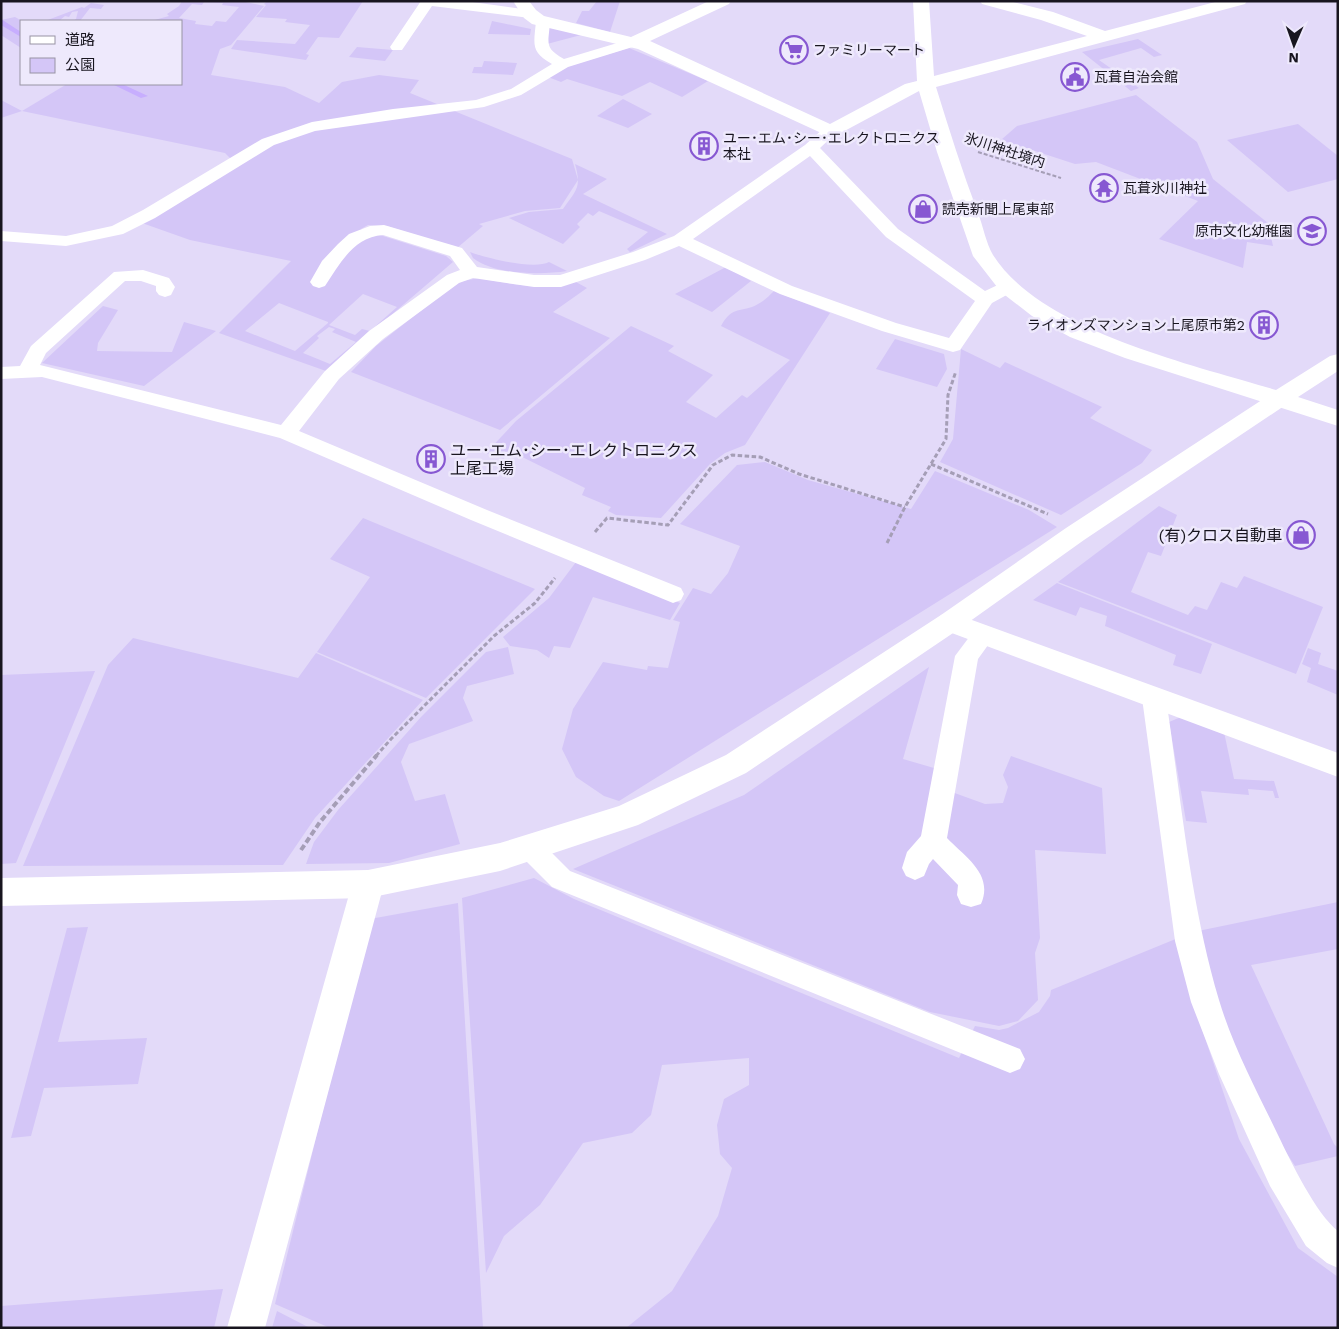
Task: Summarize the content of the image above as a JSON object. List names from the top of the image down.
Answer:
{
  "streets": {
    "path": ["氷川神社境内"]
  },
  "places": {
    "supermarket": ["ファミリーマート"],
    "public building": ["瓦葺自治会館"],
    "building": ["ユー･エム･シー･エレクトロニクス 本社", "ライオンズマンション上尾原市第2", "ユー･エム･シー･エレクトロニクス 上尾工場"],
    "temple": ["瓦葺氷川神社"],
    "shop": ["読売新聞上尾東部", "(有)クロス自動車"],
    "school or university": ["原市文化幼稚園"]
  },
  "legend": ["道路", "公園"],
  "north": "bottom"
}
